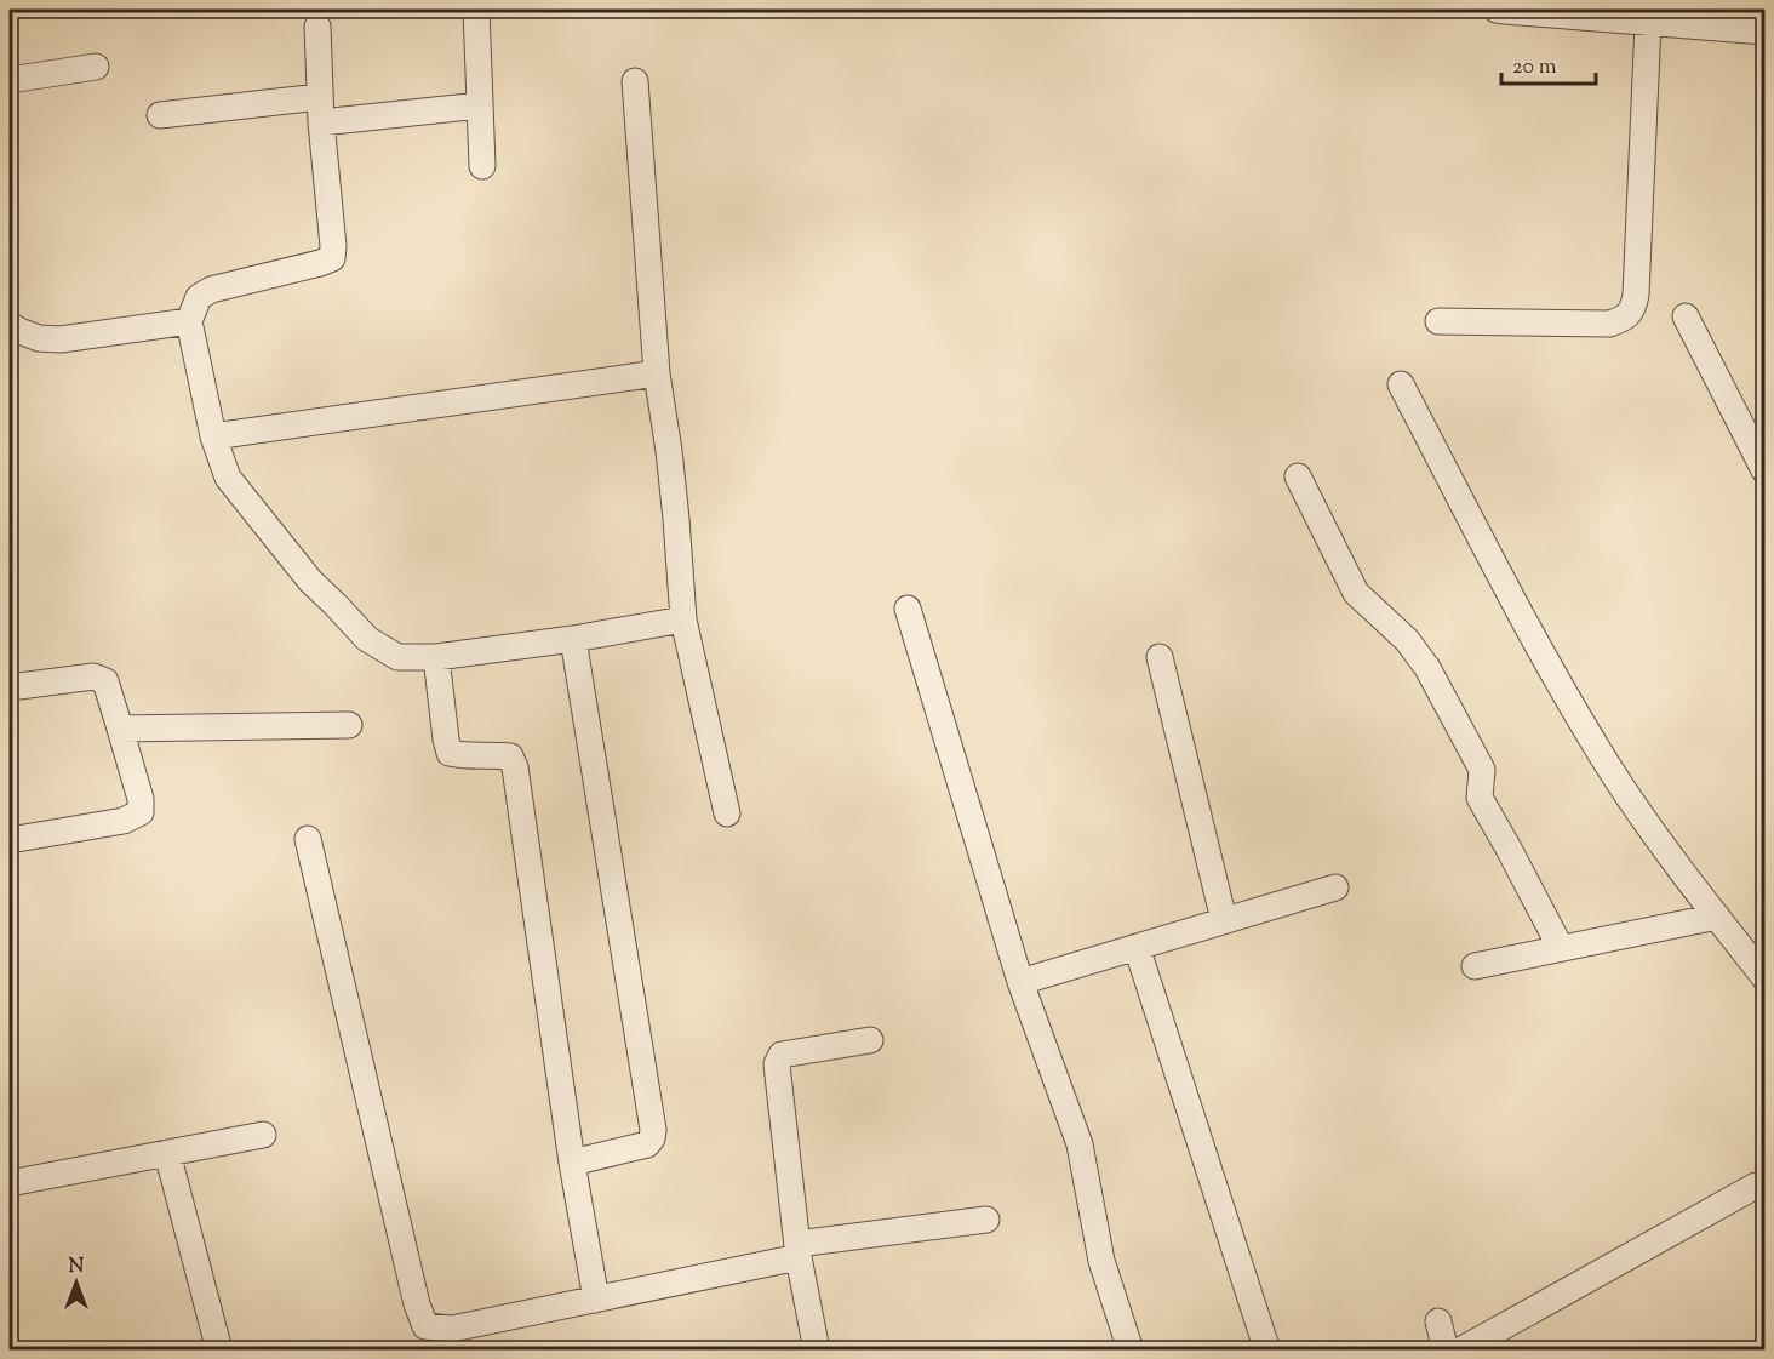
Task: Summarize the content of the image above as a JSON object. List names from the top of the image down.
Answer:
{
  "scale_bar": "20 m",
  "north": "top"
}
